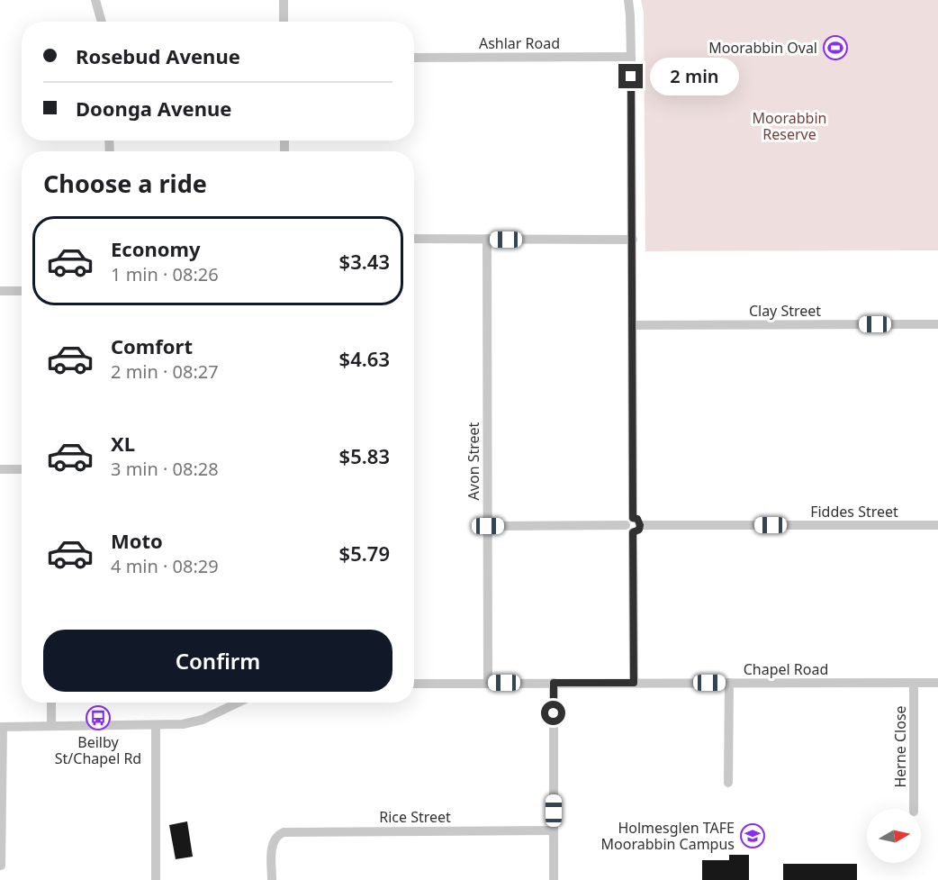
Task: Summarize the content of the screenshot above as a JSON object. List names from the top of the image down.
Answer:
{
  "streets": {
    "street": [
      "Ashlar Road",
      "Clay Street",
      "Avon Street",
      "Fiddes Street",
      "Chapel Road",
      "Herne Close",
      "Rice Street"
    ]
  },
  "crossings": [
    ["Avon Street", "Fiddes Street"],
    ["Avon Street", "Chapel Road"],
    ["Chapel Road", "Herne Close"]
  ],
  "parks": ["Moorabbin Reserve"],
  "places": {
    "sports": ["Moorabbin Oval"],
    "bus stop": ["Beilby St/Chapel Rd"],
    "school or university": ["Holmesglen TAFE Moorabbin Campus"]
  },
  "north": "right",
  "page": {
    "banner": ["Rosebud Avenue", "Doonga Avenue"],
    "bubble": "2 min",
    "heading": "Choose a ride",
    "list": [
      {
        "name": "Economy",
        "note": "1 min · 08:26",
        "value": "$3.43"
      },
      {
        "name": "Comfort",
        "note": "2 min · 08:27",
        "value": "$4.63"
      },
      {
        "name": "XL",
        "note": "3 min · 08:28",
        "value": "$5.83"
      },
      {
        "name": "Moto",
        "note": "4 min · 08:29",
        "value": "$5.79"
      }
    ],
    "buttons": "Confirm"
  }
}
